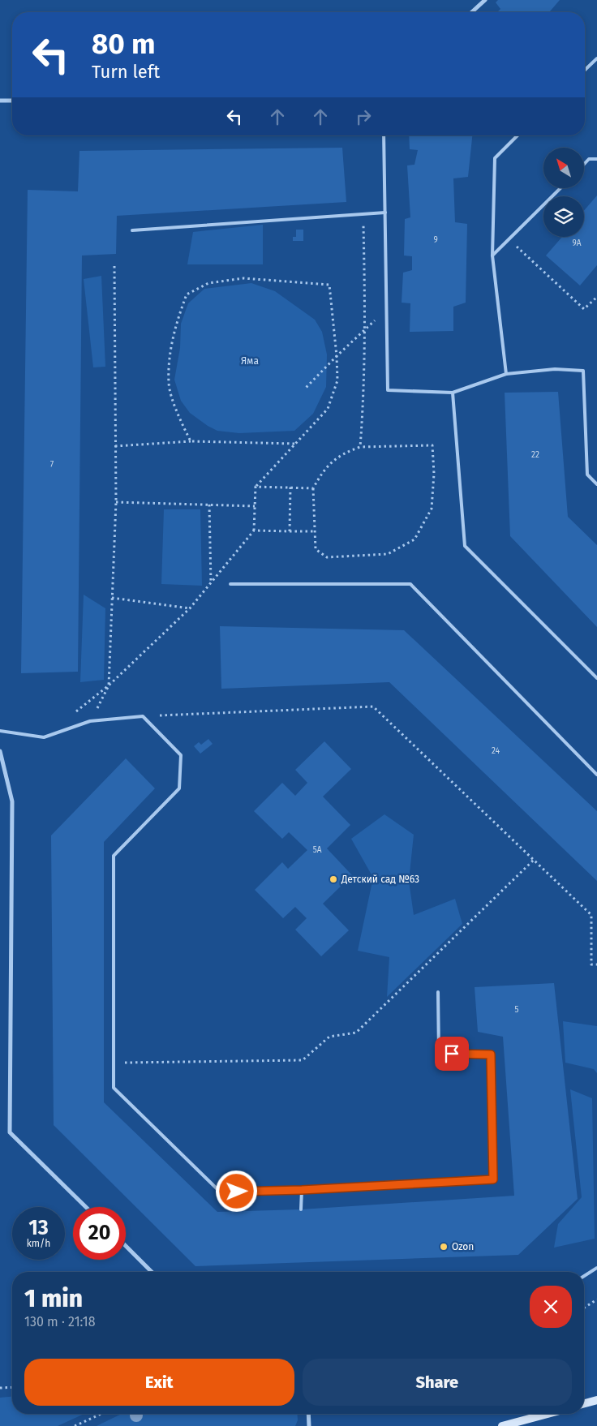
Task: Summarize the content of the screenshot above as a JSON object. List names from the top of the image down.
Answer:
{
  "parks": ["Яма"],
  "places": ["Детский сад №63", "Ozon"],
  "house_numbers": [
    "9",
    "9А",
    "22",
    "7",
    "24",
    "5А",
    "5"
  ],
  "north": "top left",
  "page": {
    "turn": ["80 m", "Turn left"],
    "speed": "13 km/h",
    "limit": "20",
    "heading": ["1 min", "130 m · 21:18"],
    "buttons": ["Exit", "Share"]
  }
}
